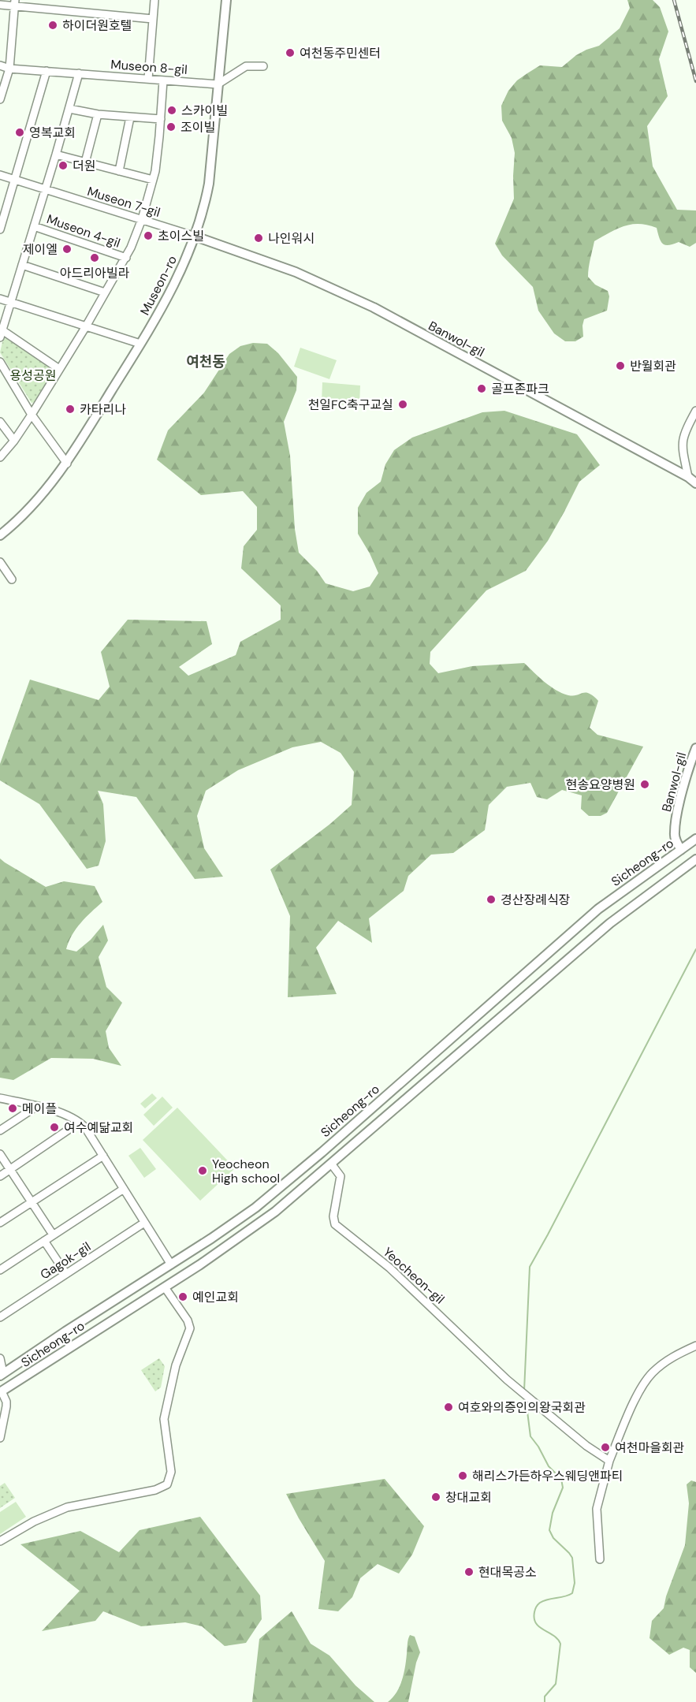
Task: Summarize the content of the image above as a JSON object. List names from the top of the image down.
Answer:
{
  "streets": {
    "street": [
      "Museon 8-gil",
      "Museon 7-gil",
      "Museon 4-gil",
      "Museon-ro",
      "Banwol-gil",
      "Sicheong-ro",
      "Gagok-gil",
      "Yeocheon-gil"
    ]
  },
  "crossings": [
    ["Museon 8-gil", "Museon 4-gil"],
    ["Museon 8-gil", "Museon-ro"],
    ["Museon 7-gil", "Museon 4-gil"],
    ["Museon 7-gil", "Museon-ro"],
    ["Museon 7-gil", "Banwol-gil"],
    ["Museon-ro", "Banwol-gil"],
    ["Banwol-gil", "Sicheong-ro"],
    ["Sicheong-ro", "Yeocheon-gil"]
  ],
  "districts": ["여천동"],
  "parks": ["용성공원"],
  "places": [
    "하이더원호텔",
    "여천동주민센터",
    "스카이빌",
    "조이빌",
    "영복교회",
    "더원",
    "초이스빌",
    "나인워시",
    "제이엘",
    "아드리아빌라",
    "반월회관",
    "골프존파크",
    "천일FC축구교실",
    "카타리나",
    "현송요양병원",
    "경산장례식장",
    "메이플",
    "여수예닮교회",
    "Yeocheon High school",
    "예인교회",
    "여호와의증인의왕국회관",
    "여천마을회관",
    "해리스가든하우스웨딩앤파티",
    "창대교회",
    "현대목공소"
  ]
}
